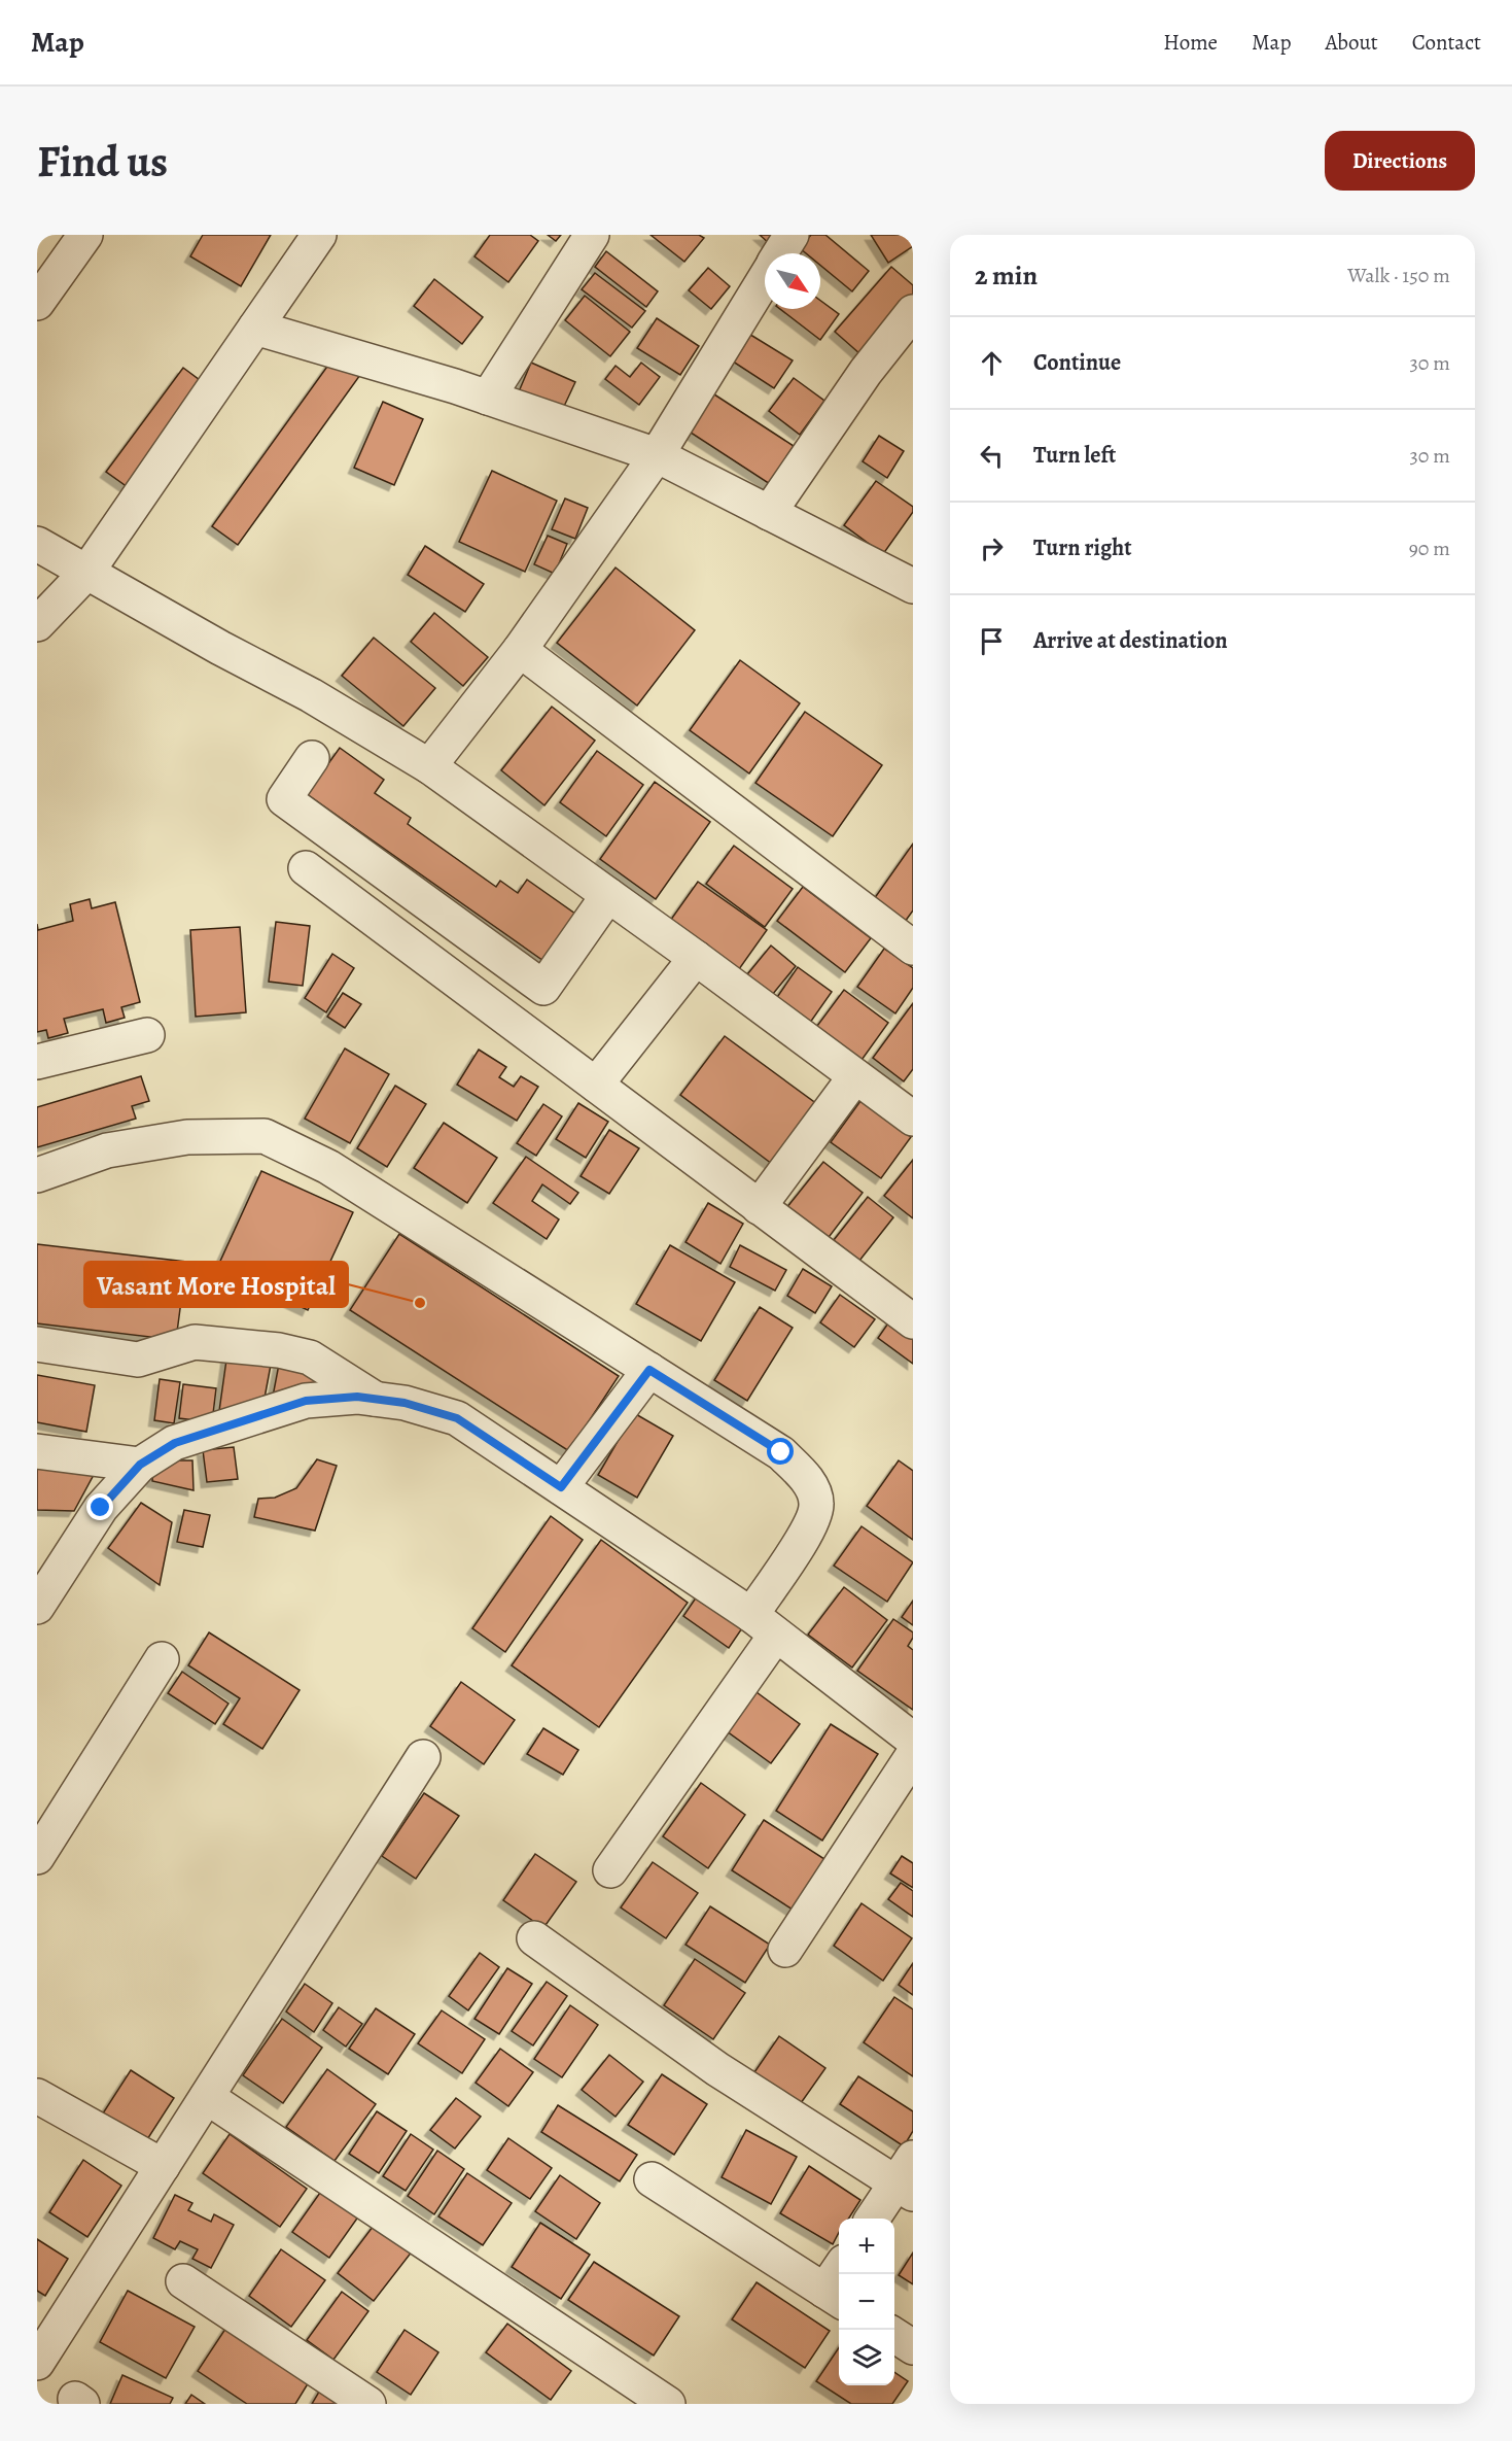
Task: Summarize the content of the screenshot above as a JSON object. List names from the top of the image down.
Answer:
{
  "places": ["Vasant More Hospital"],
  "north": "bottom right",
  "page": {
    "header": "Map",
    "nav": [
      "Home",
      "Map",
      "About",
      "Contact"
    ],
    "buttons": "Directions",
    "title": "Find us",
    "heading": ["2 min", "Walk · 150 m"],
    "list": [
      ["Continue", "30 m"],
      ["Turn left", "30 m"],
      ["Turn right", "90 m"],
      "Arrive at destination"
    ],
    "map_buttons": ["+", "−"]
  }
}
